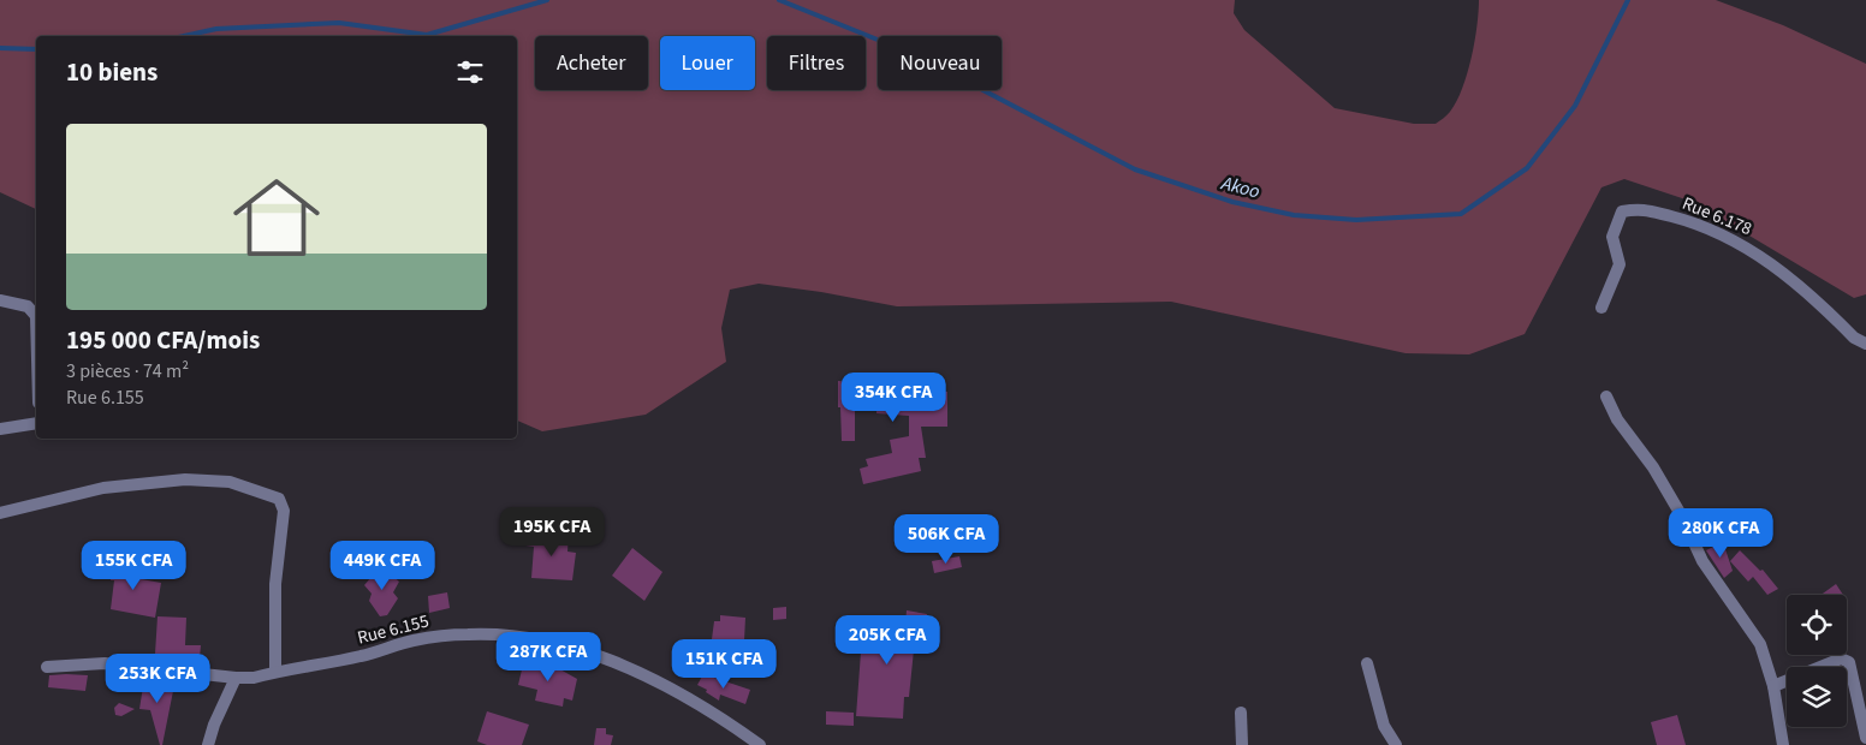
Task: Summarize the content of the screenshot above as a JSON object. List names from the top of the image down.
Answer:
{
  "streets": {
    "street": ["Rue 6.178", "Rue 6.155"]
  },
  "water": ["Akoo"],
  "page": {
    "chip": [
      "Acheter",
      "Louer",
      "Filtres",
      "Nouveau"
    ],
    "heading": "10 biens",
    "list": [
      {
        "name": "195 000 CFA/mois",
        "note": "3 pièces · 74 m² · Rue 6.155"
      }
    ],
    "price": [
      "354K CFA",
      "195K CFA",
      "280K CFA",
      "506K CFA",
      "155K CFA",
      "449K CFA",
      "205K CFA",
      "287K CFA",
      "151K CFA",
      "253K CFA"
    ]
  }
}
